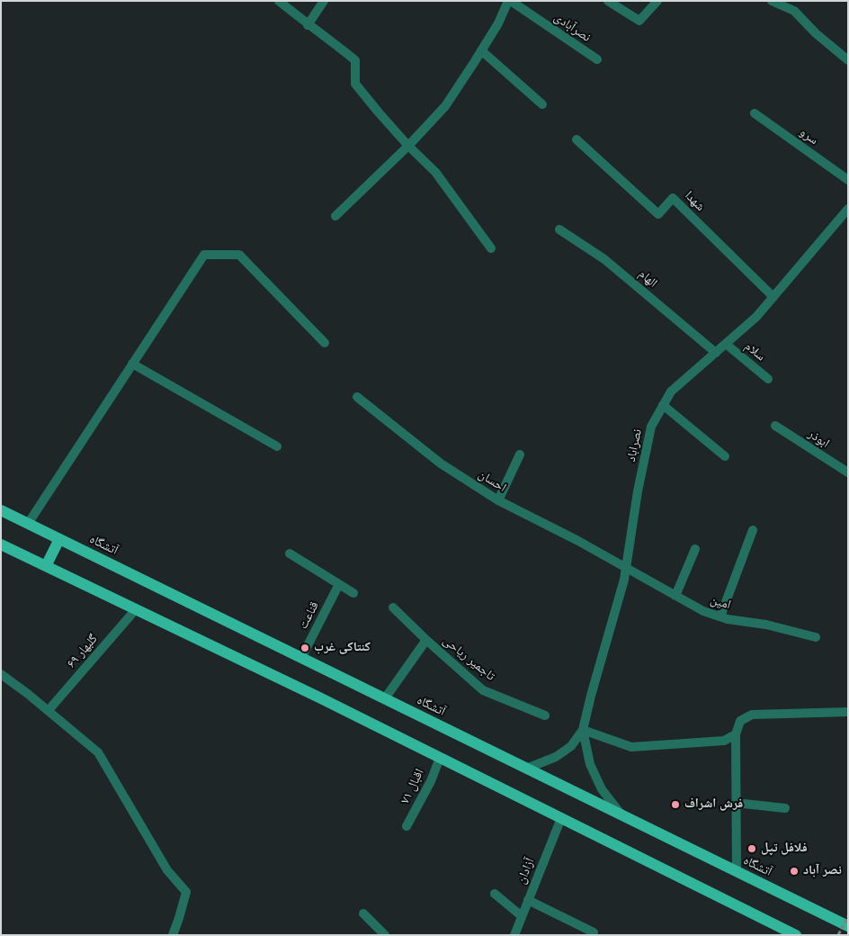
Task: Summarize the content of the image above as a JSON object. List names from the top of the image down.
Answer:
{
  "streets": {
    "main road": ["آتشگاه"],
    "street": [
      "نصرآبادی",
      "سرو",
      "شهدا",
      "الهام",
      "سلام",
      "ابوذر",
      "نصراباد",
      "احسان",
      "امین",
      "قناعت",
      "۶۹ گلبهار",
      "تاجمیر ریاحی",
      "۷۱ اقبال",
      "آزادان"
    ]
  },
  "crossings": [
    ["شهدا", "نصراباد"],
    ["الهام", "نصراباد"],
    ["سلام", "نصراباد"],
    ["نصراباد", "احسان"],
    ["نصراباد", "امین"],
    ["احسان", "امین"],
    ["آتشگاه", "قناعت"],
    ["آتشگاه", "تاجمیر ریاحی"]
  ],
  "places": [
    "کنتاکی غرب",
    "فرش اشراف",
    "فلافل تپل",
    "نصر آباد"
  ]
}
